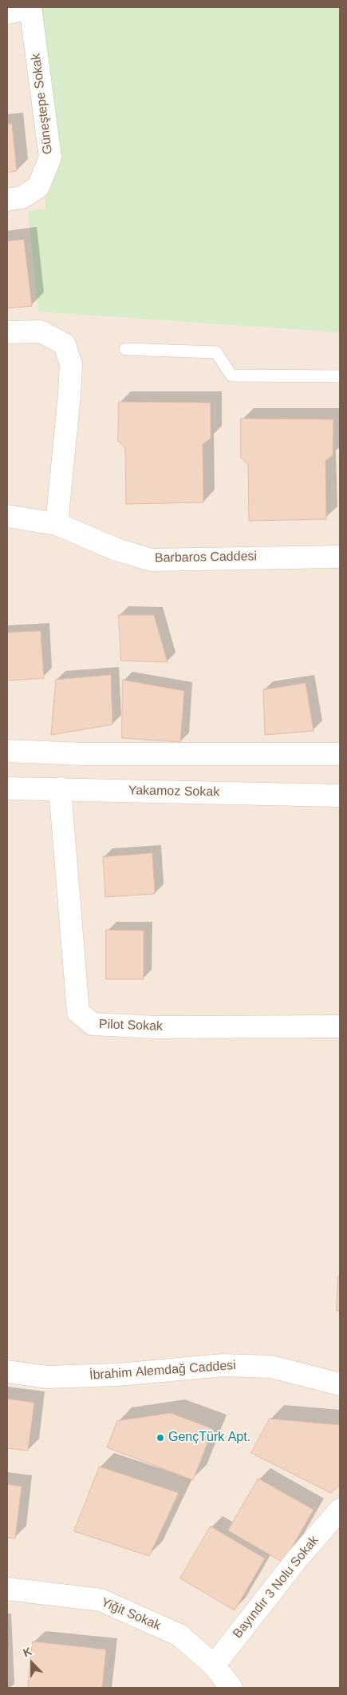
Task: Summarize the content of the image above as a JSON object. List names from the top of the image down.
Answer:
{
  "streets": {
    "street": [
      "Güneştepe Sokak",
      "Barbaros Caddesi",
      "Yakamoz Sokak",
      "Pilot Sokak",
      "İbrahim Alemdağ Caddesi",
      "Bayındır 3 Nolu Sokak",
      "Yiğit Sokak"
    ]
  },
  "crossings": [
    ["Yakamoz Sokak", "Pilot Sokak"],
    ["Bayındır 3 Nolu Sokak", "Yiğit Sokak"]
  ],
  "places": ["GençTürk Apt."],
  "north": "top"
}
